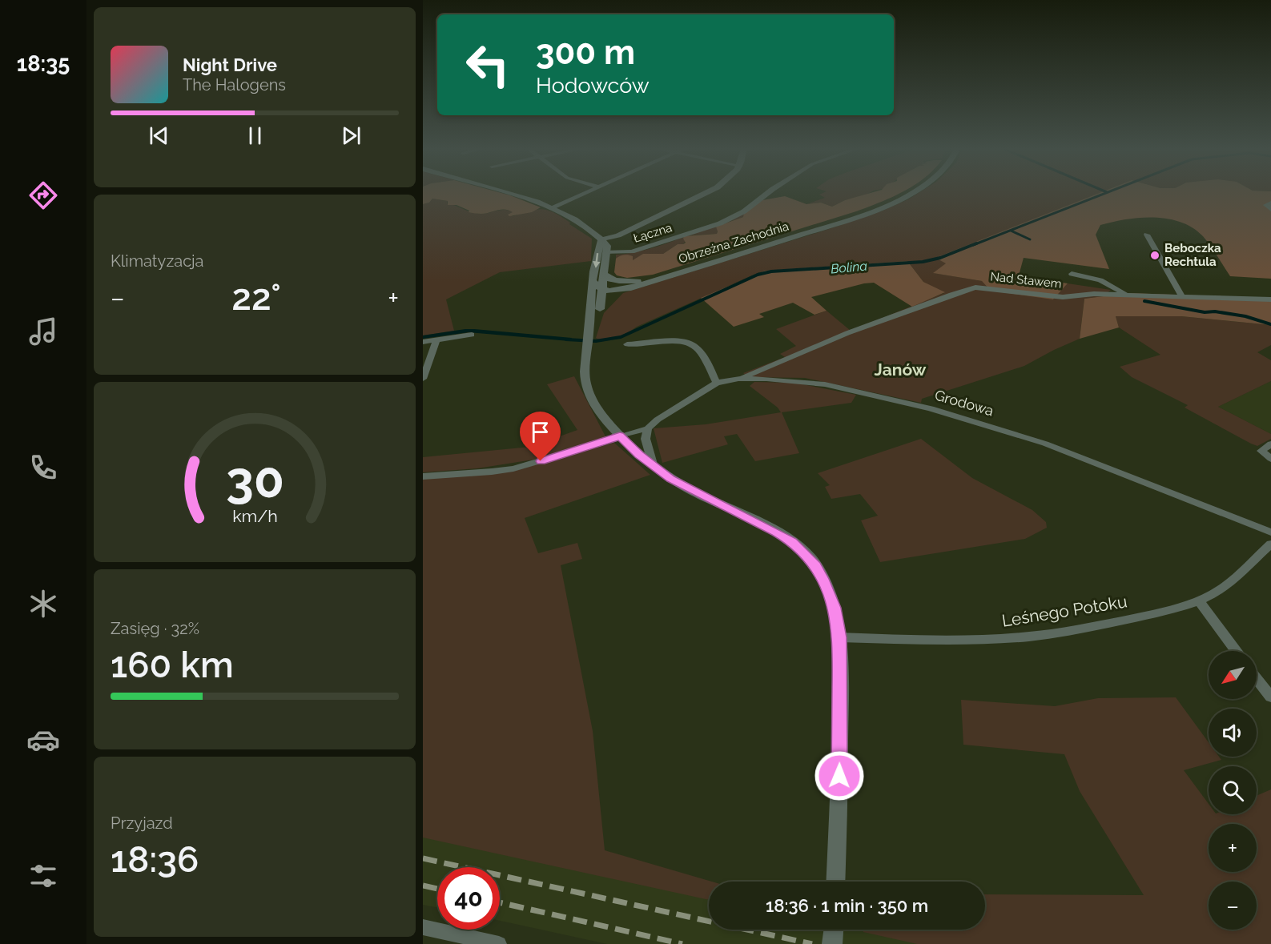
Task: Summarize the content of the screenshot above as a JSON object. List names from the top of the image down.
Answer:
{
  "streets": {
    "street": [
      "Łączna",
      "Obrzeżna Zachodnia",
      "Nad Stawem",
      "Grodowa",
      "Leśnego Potoku"
    ]
  },
  "crossings": [
    ["Nad Stawem", "Grodowa"]
  ],
  "districts": ["Janów"],
  "water": ["Bolina"],
  "places": ["Beboczka Rechtula"],
  "north": "bottom left",
  "page": {
    "tabs": "18:35",
    "turn": ["300 m", "Hodowców"],
    "song": ["Night Drive", "The Halogens"],
    "tile": [
      "Klimatyzacja",
      ["Zasięg · 32%", "160 km"],
      ["Przyjazd", "18:36"]
    ],
    "heat": ["−", "22°", "+"],
    "map_buttons": ["+", "−"],
    "limit": "40",
    "trip": "18:36 · 1 min · 350 m",
    "gauge": ["30", "km/h"]
  }
}
